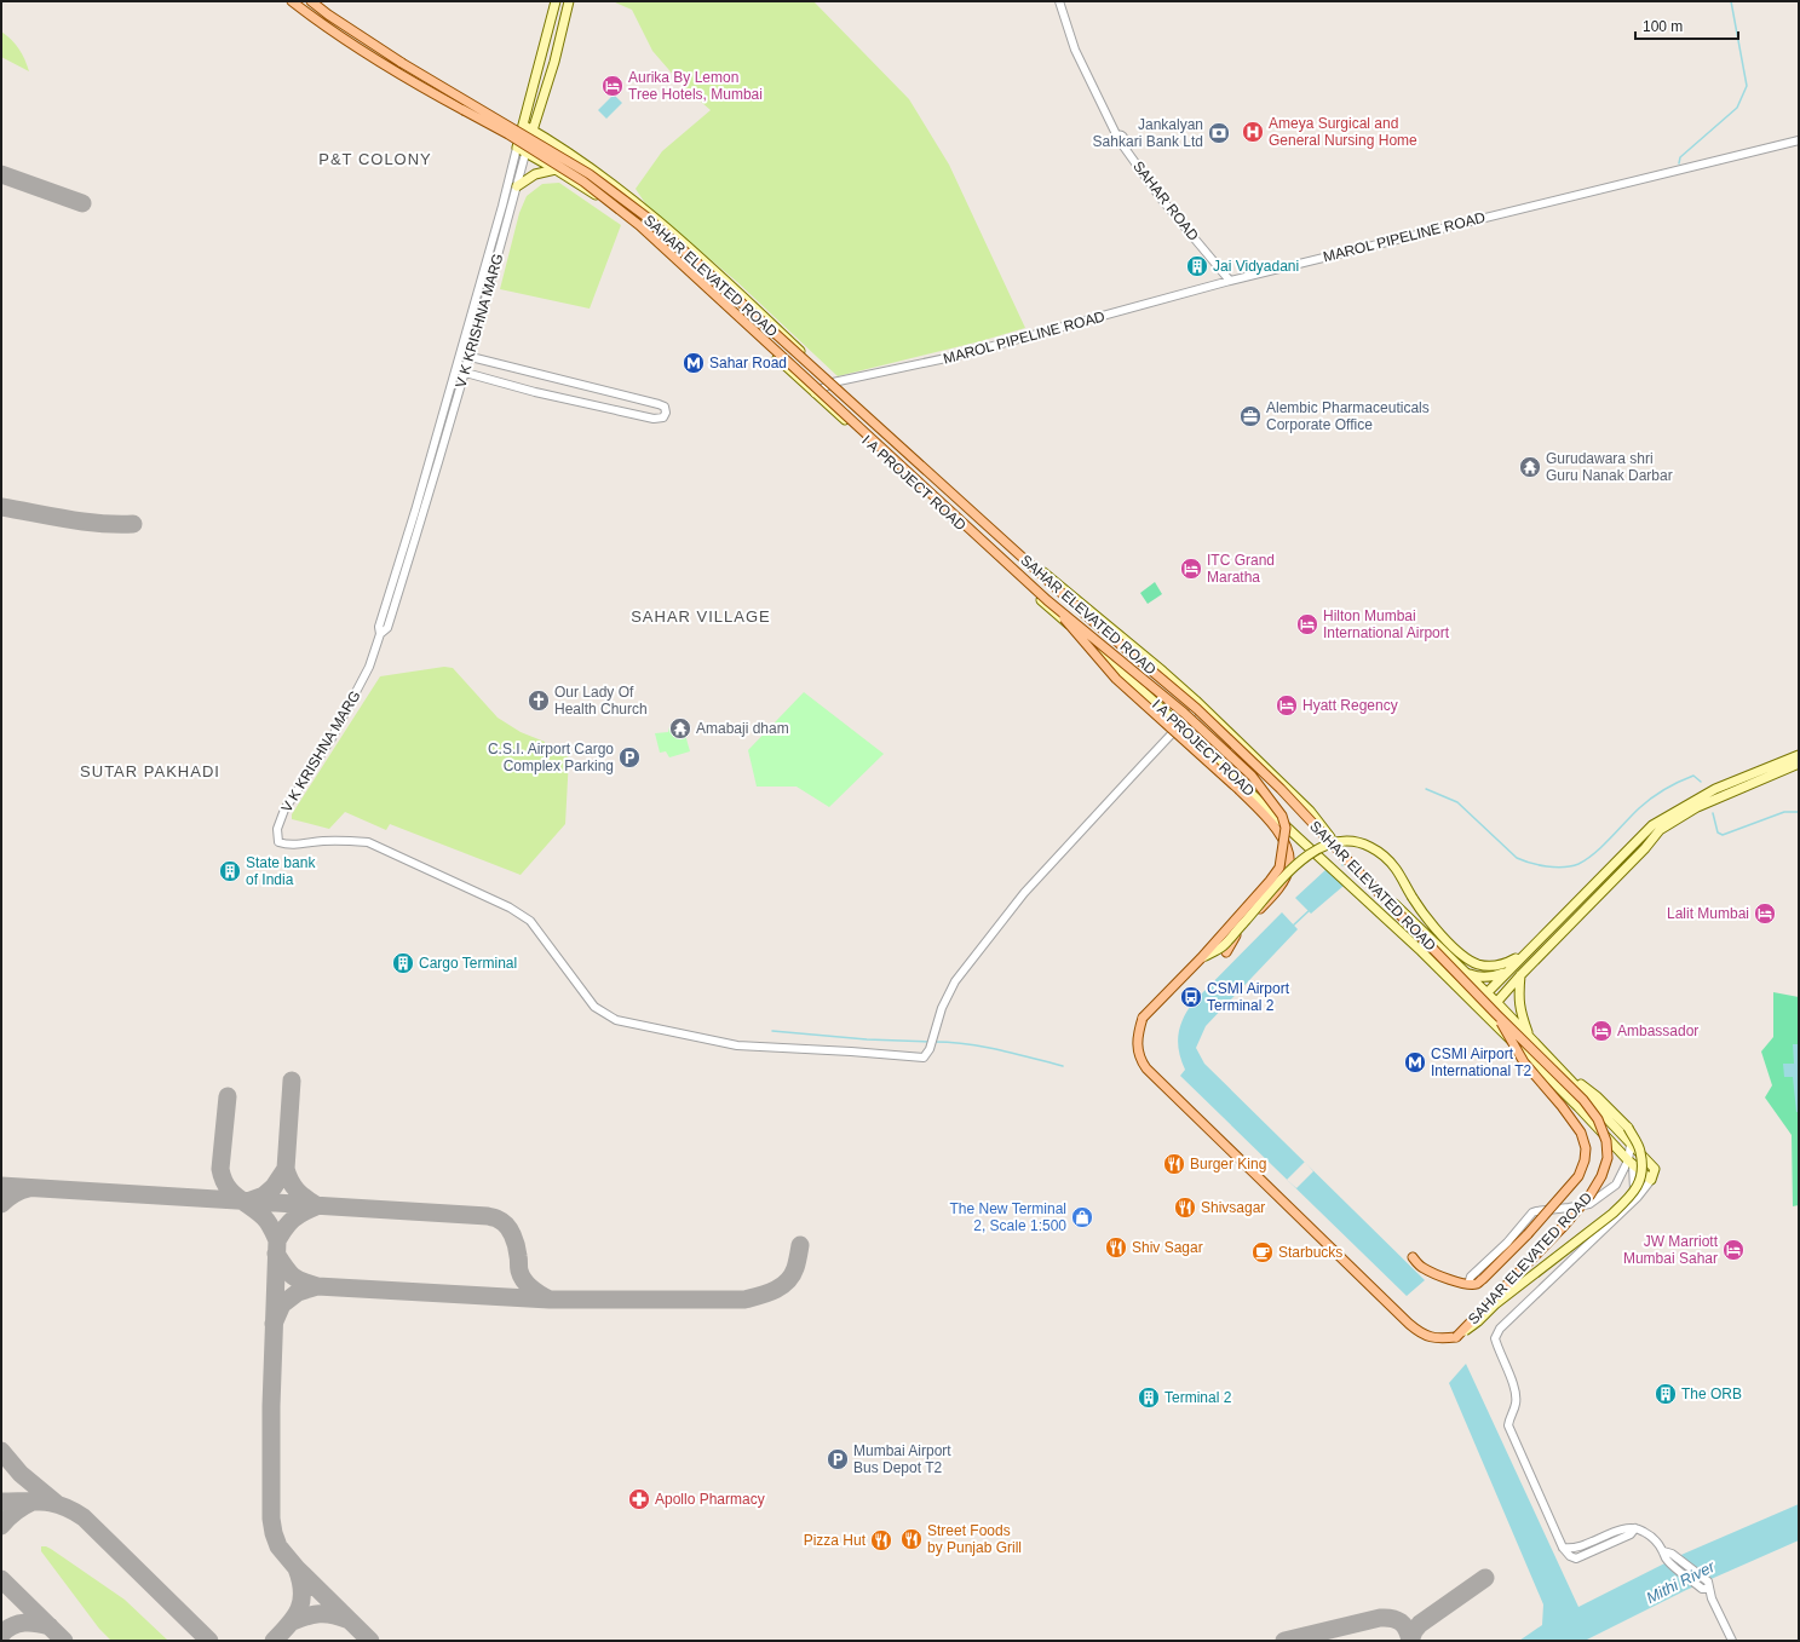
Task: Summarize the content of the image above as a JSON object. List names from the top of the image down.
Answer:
{
  "streets": {
    "main road": ["SAHAR ELEVATED ROAD", "V K KRISHNA MARG", "I A PROJECT ROAD"],
    "street": ["SAHAR ROAD", "MAROL PIPELINE ROAD"]
  },
  "crossings": [
    ["SAHAR ROAD", "MAROL PIPELINE ROAD"],
    ["MAROL PIPELINE ROAD", "I A PROJECT ROAD"],
    ["V K KRISHNA MARG", "I A PROJECT ROAD"]
  ],
  "districts": ["P&T COLONY", "SAHAR VILLAGE", "SUTAR PAKHADI"],
  "water": ["Mithi River"],
  "places": {
    "hotel": [
      "Aurika By Lemon Tree Hotels, Mumbai",
      "ITC Grand Maratha",
      "Hilton Mumbai International Airport",
      "Hyatt Regency",
      "Lalit Mumbai",
      "Ambassador",
      "JW Marriott Mumbai Sahar"
    ],
    "hospital": ["Ameya Surgical and General Nursing Home"],
    "bank": ["Jankalyan Sahkari Bank Ltd"],
    "building": [
      "Jai Vidyadani",
      "State bank of India",
      "Cargo Terminal",
      "The ORB",
      "Terminal 2"
    ],
    "metro station": ["Sahar Road", "CSMI Airport International T2"],
    "office": ["Alembic Pharmaceuticals Corporate Office"],
    "temple": ["Gurudawara shri Guru Nanak Darbar", "Amabaji dham"],
    "church": ["Our Lady Of Health Church"],
    "parking": ["C.S.I. Airport Cargo Complex Parking", "Mumbai Airport Bus Depot T2"],
    "bus stop": ["CSMI Airport Terminal 2"],
    "restaurant": [
      "Burger King",
      "Shivsagar",
      "Shiv Sagar",
      "Street Foods by Punjab Grill",
      "Pizza Hut"
    ],
    "shop": ["The New Terminal 2, Scale 1:500"],
    "cafe": ["Starbucks"],
    "pharmacy": ["Apollo Pharmacy"]
  },
  "scale_bar": "100 m"
}
